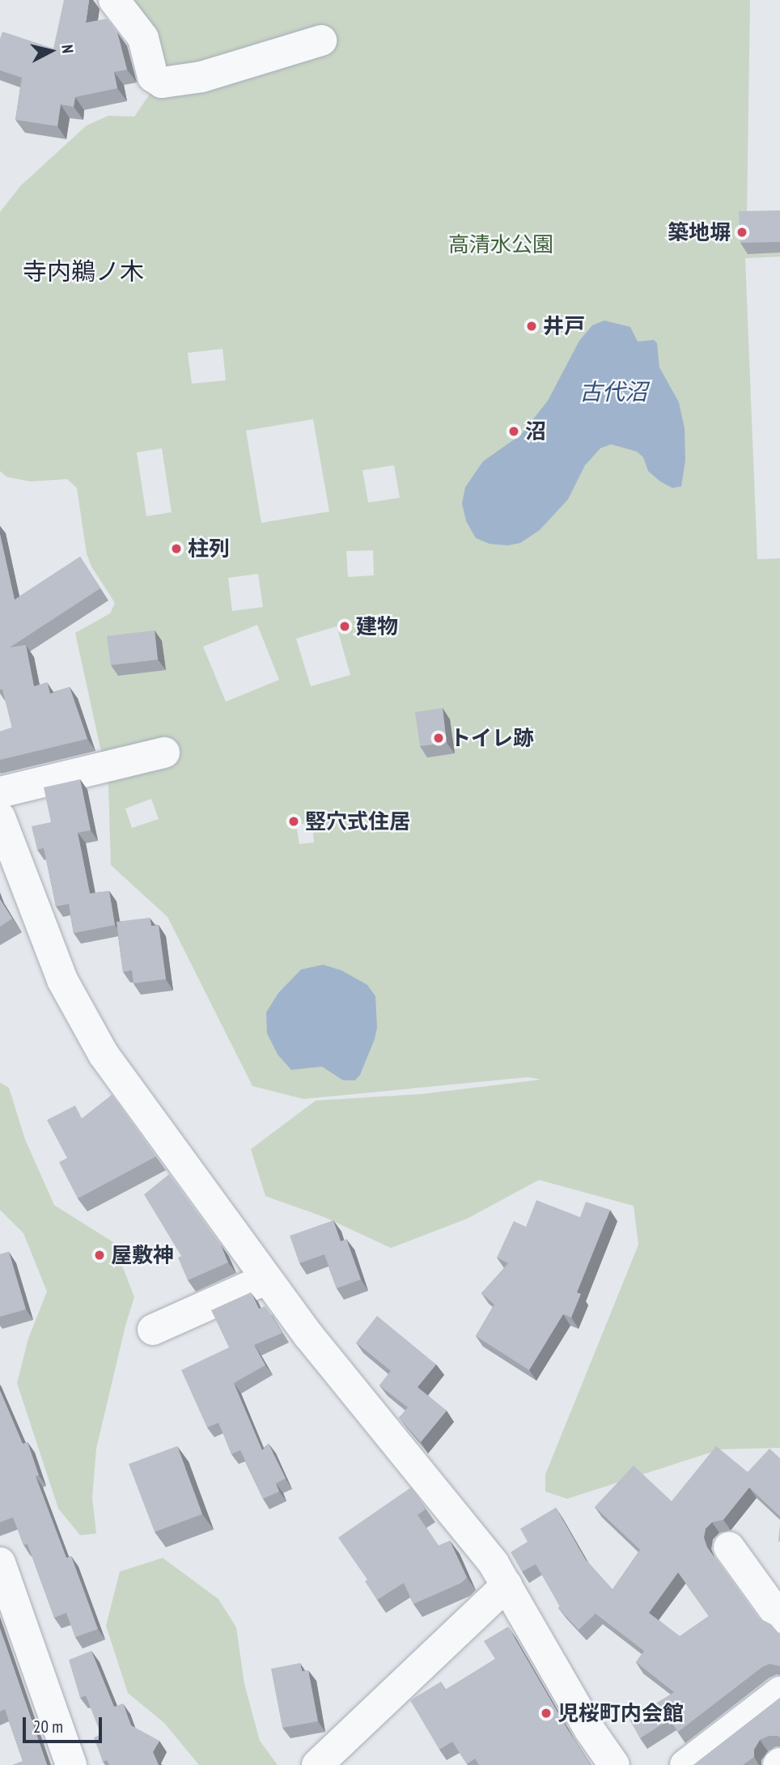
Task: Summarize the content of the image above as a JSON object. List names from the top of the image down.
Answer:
{
  "districts": ["寺内鵜ノ木"],
  "water": ["古代沼"],
  "parks": ["高清水公園"],
  "places": [
    "築地塀",
    "井戸",
    "沼",
    "柱列",
    "建物",
    "トイレ跡",
    "竪穴式住居",
    "屋敷神",
    "児桜町内会館"
  ],
  "scale_bar": "20 m",
  "north": "right"
}
